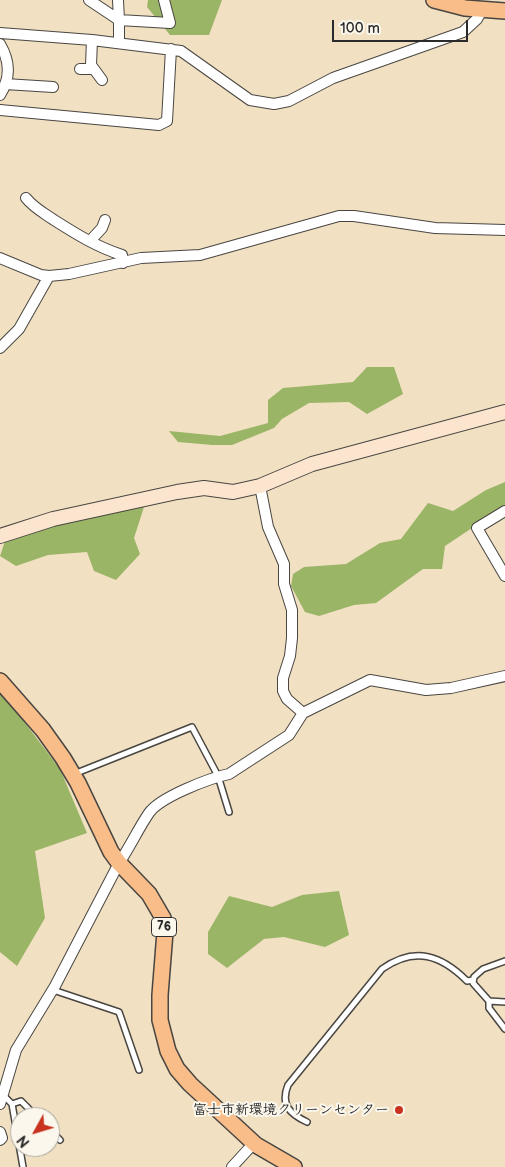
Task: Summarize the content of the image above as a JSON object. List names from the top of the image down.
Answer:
{
  "streets": {
    "main road": ["76"]
  },
  "places": ["富士市新環境クリーンセンター"],
  "scale_bar": "100 m",
  "north": "bottom left"
}
